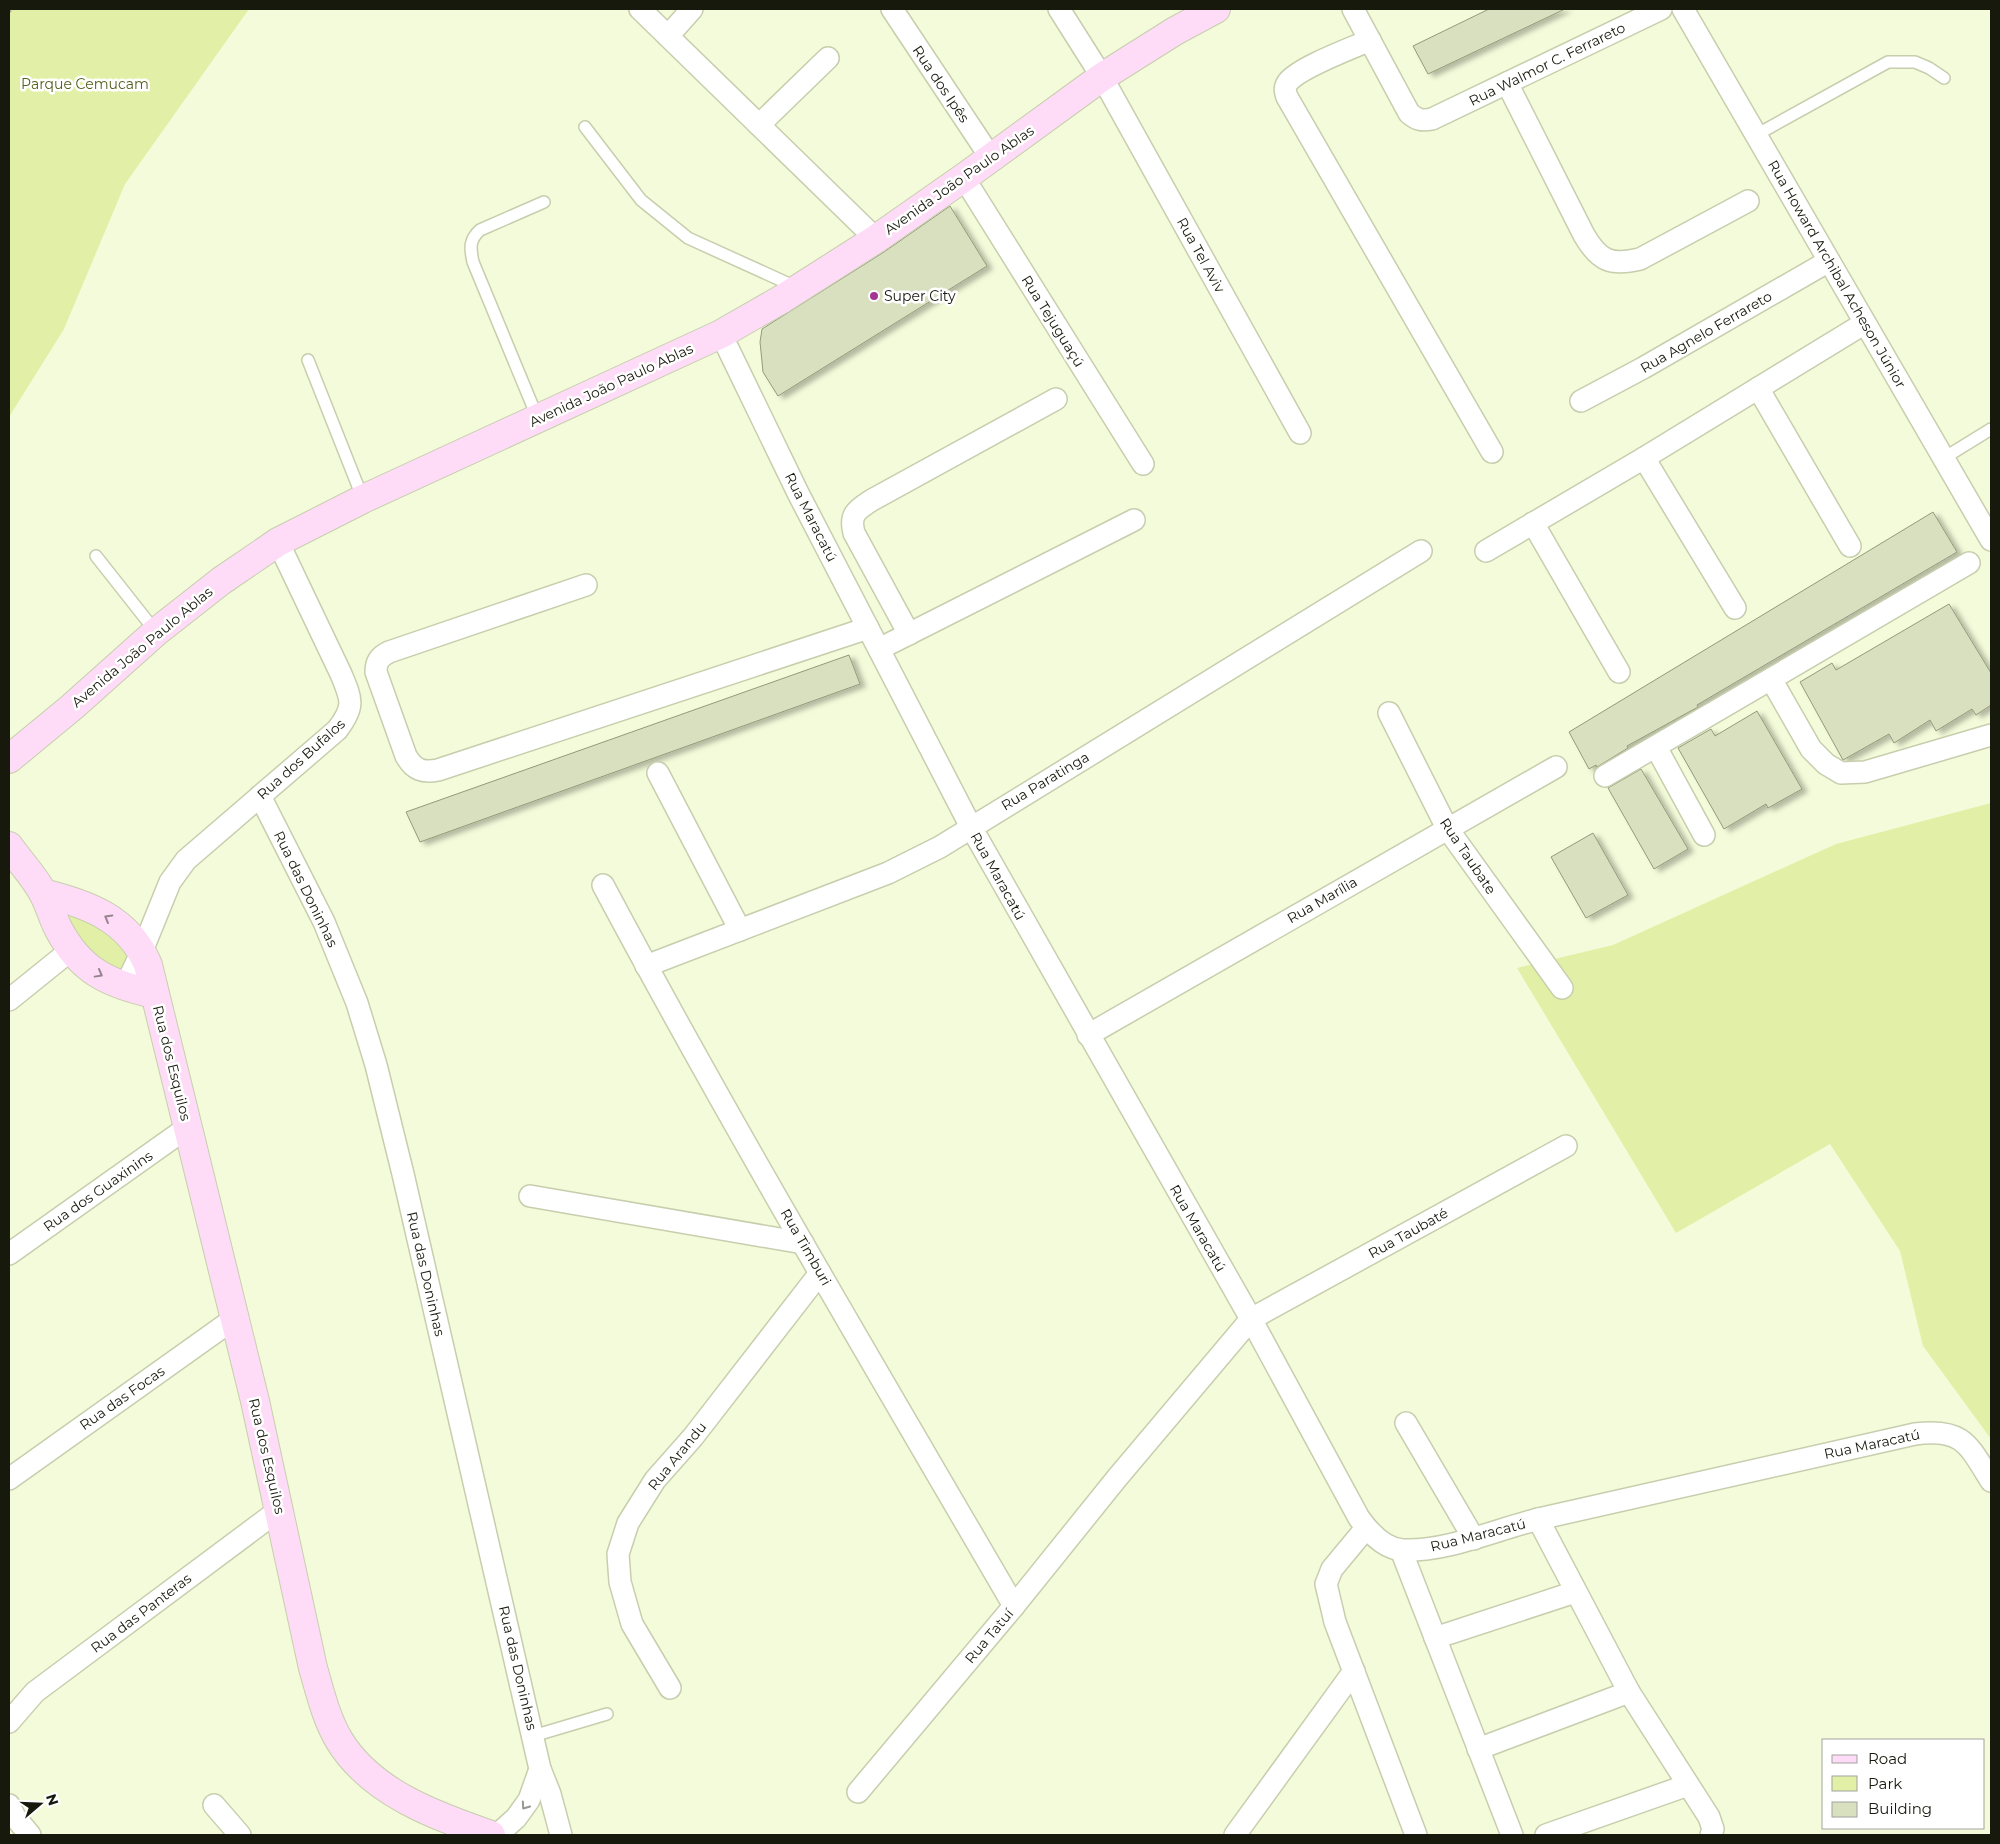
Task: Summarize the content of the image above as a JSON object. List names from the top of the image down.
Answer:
{
  "streets": {
    "street": [
      "Rua Walmor C. Ferrareto",
      "Rua dos Ipês",
      "Avenida João Paulo Ablas",
      "Rua Tel Aviv",
      "Rua Howard Archibal Acheson Júnior",
      "Rua Tejuguaçú",
      "Rua Agnelo Ferrareto",
      "Rua Maracatú",
      "Rua dos Bufalos",
      "Rua Paratinga",
      "Rua Taubate",
      "Rua das Doninhas",
      "Rua Marília",
      "Rua dos Esquilos",
      "Rua dos Guaxinins",
      "Rua Taubaté",
      "Rua Timburi",
      "Rua das Focas",
      "Rua Arandu",
      "Rua das Panteras",
      "Rua Tatuí"
    ]
  },
  "crossings": [
    ["Rua dos Ipês", "Avenida João Paulo Ablas"],
    ["Avenida João Paulo Ablas", "Rua Tel Aviv"],
    ["Avenida João Paulo Ablas", "Rua Tejuguaçú"],
    ["Avenida João Paulo Ablas", "Rua Maracatú"],
    ["Avenida João Paulo Ablas", "Rua dos Bufalos"],
    ["Rua Howard Archibal Acheson Júnior", "Rua Agnelo Ferrareto"],
    ["Rua Maracatú", "Rua Paratinga"],
    ["Rua Maracatú", "Rua Marília"],
    ["Rua Maracatú", "Rua Taubaté"],
    ["Rua Maracatú", "Rua Tatuí"],
    ["Rua dos Bufalos", "Rua das Doninhas"],
    ["Rua dos Bufalos", "Rua dos Esquilos"],
    ["Rua Paratinga", "Rua Timburi"],
    ["Rua Taubate", "Rua Marília"],
    ["Rua dos Esquilos", "Rua dos Guaxinins"],
    ["Rua dos Esquilos", "Rua das Focas"],
    ["Rua dos Esquilos", "Rua das Panteras"],
    ["Rua Taubaté", "Rua Tatuí"],
    ["Rua Timburi", "Rua Arandu"],
    ["Rua Timburi", "Rua Tatuí"]
  ],
  "parks": ["Parque Cemucam"],
  "places": ["Super City"],
  "legend": ["Road", "Park", "Building"],
  "north": "right"
}
